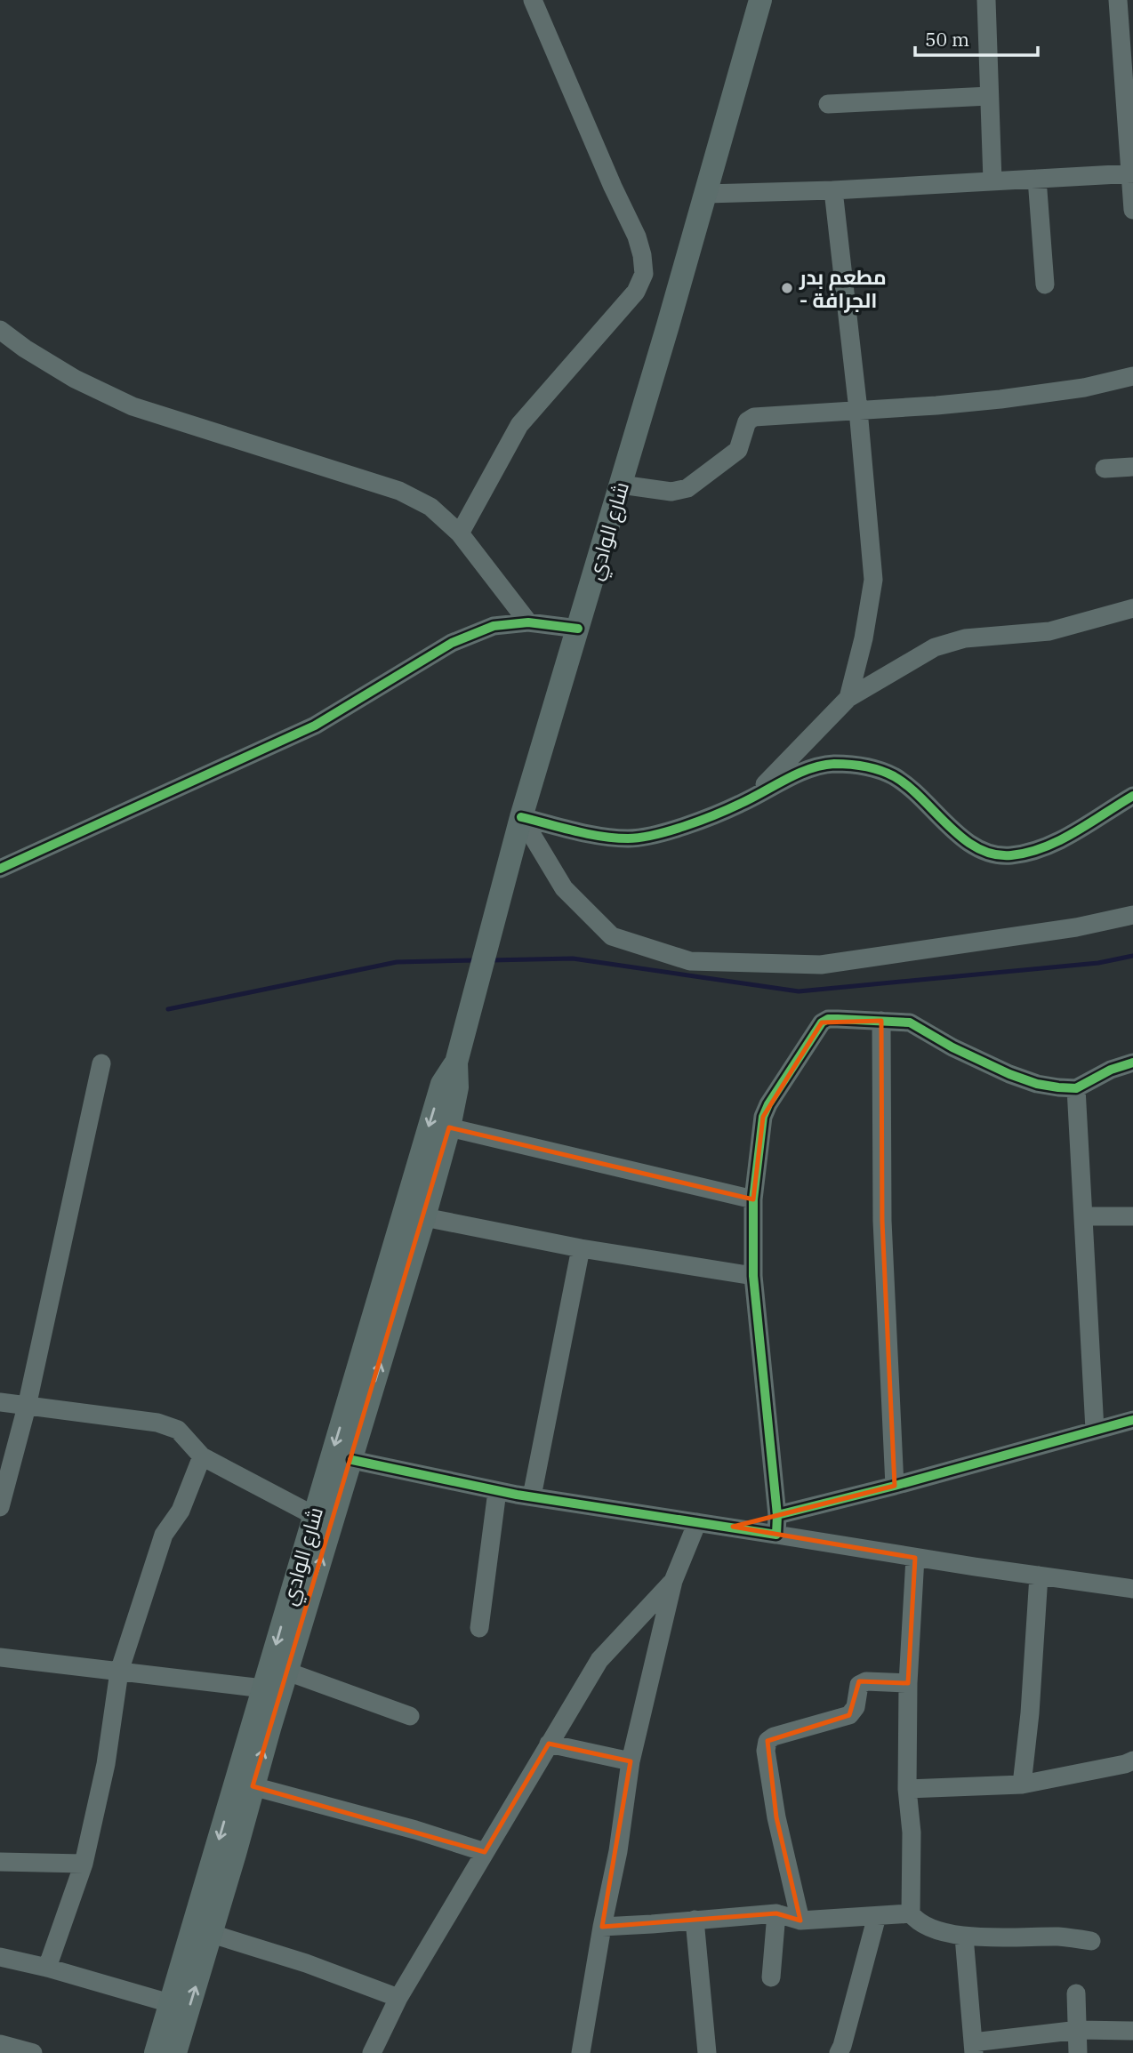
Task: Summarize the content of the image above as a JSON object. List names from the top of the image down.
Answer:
{
  "streets": {
    "main road": ["شارع الوادي"]
  },
  "places": ["مطعم بدر - الجرافة"],
  "scale_bar": "50 m"
}
